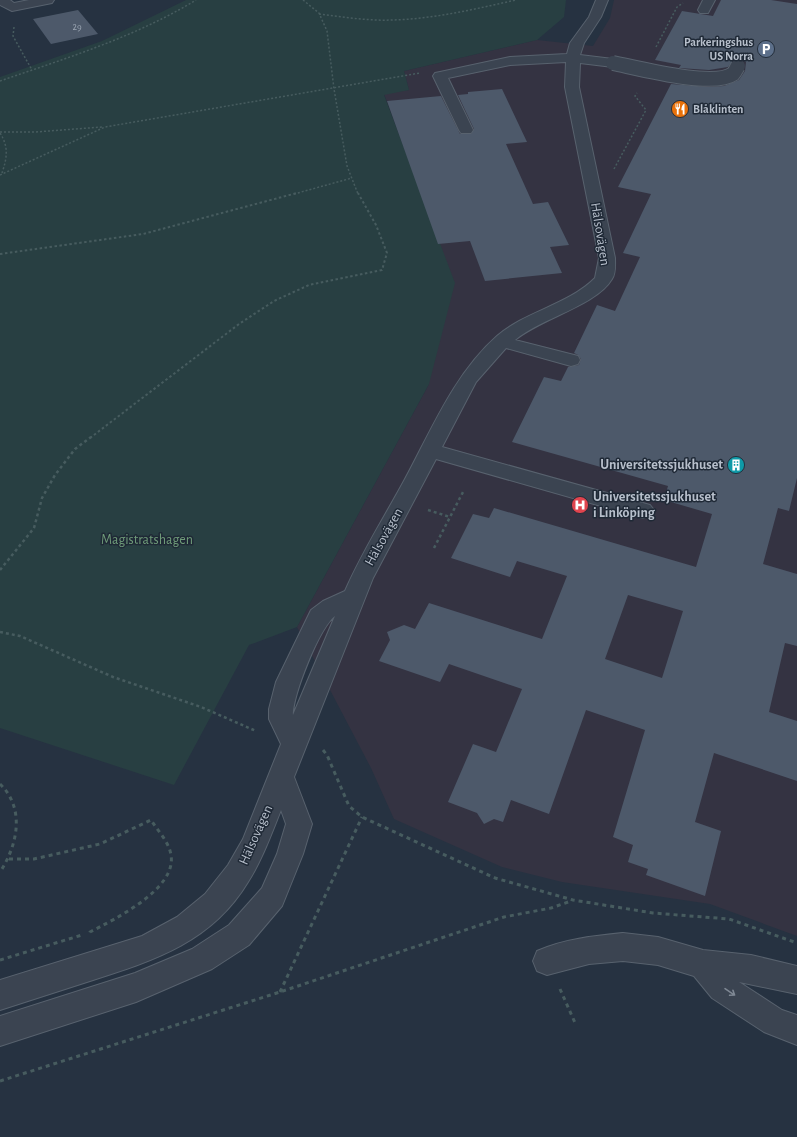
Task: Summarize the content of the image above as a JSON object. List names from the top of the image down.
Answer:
{
  "streets": {
    "street": ["Hälsovägen"]
  },
  "parks": ["Magistratshagen"],
  "places": {
    "parking": ["Parkeringshus US Norra"],
    "restaurant": ["Blåklinten"],
    "building": ["Universitetssjukhuset"],
    "hospital": ["Universitetssjukhuset i Linköping"]
  },
  "house_numbers": ["29"]
}
